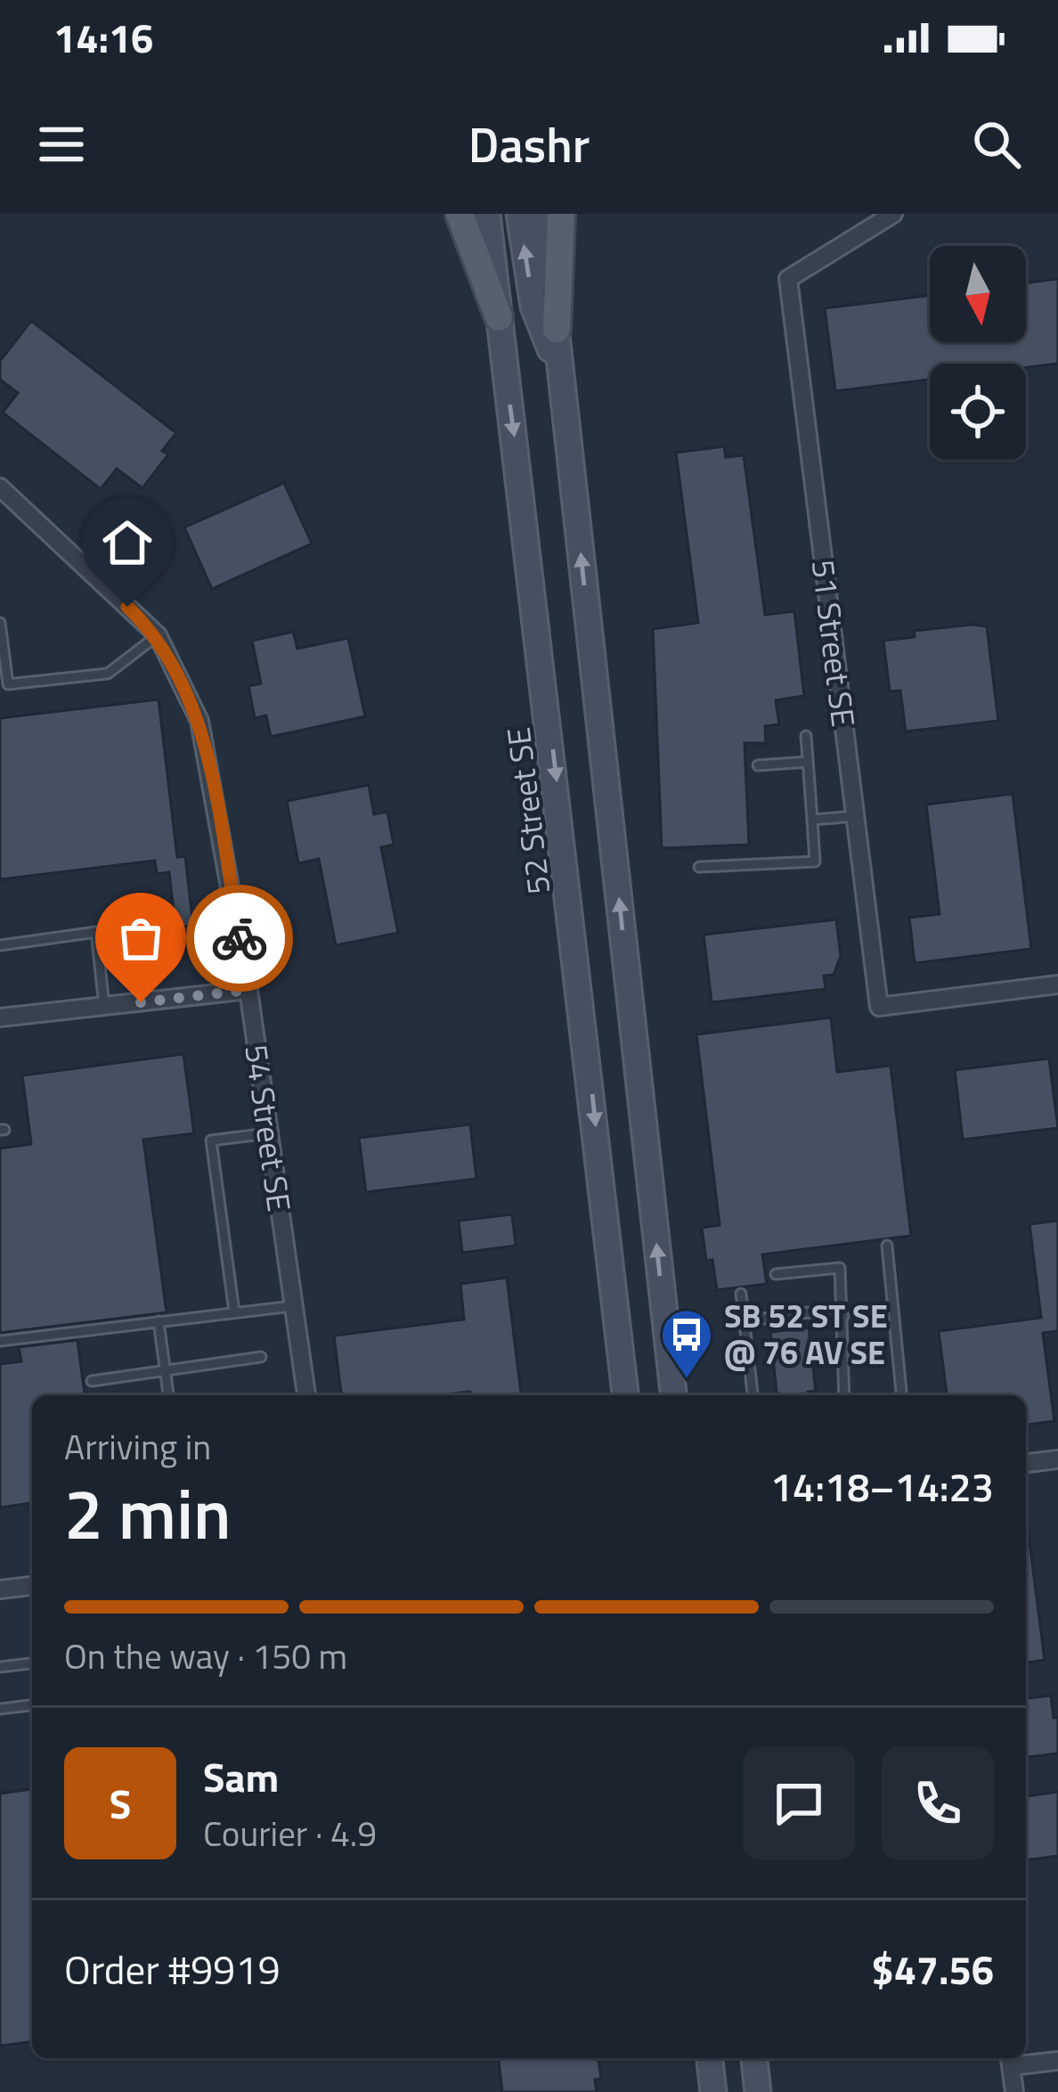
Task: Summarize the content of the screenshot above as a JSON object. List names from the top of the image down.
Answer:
{
  "streets": {
    "main road": ["52 Street SE"],
    "street": ["51 Street SE", "54 Street SE"]
  },
  "places": {
    "bus stop": ["SB 52 ST SE @ 76 AV SE"]
  },
  "north": "bottom",
  "page": {
    "status": "14:16",
    "header": "Dashr",
    "heading": ["2 min", "Arriving in", "14:18–14:23"],
    "panel": [
      "Sam",
      "Courier · 4.9",
      "Order #9919",
      "$47.56"
    ],
    "bar": "On the way · 150 m",
    "round": "S"
  }
}
